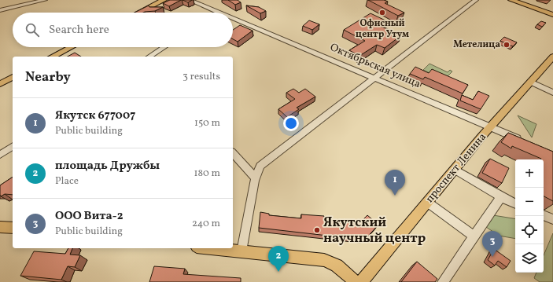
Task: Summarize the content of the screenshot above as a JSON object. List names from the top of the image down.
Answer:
{
  "streets": {
    "main road": ["проспект Ленина"],
    "street": ["Октябрьская улица"]
  },
  "crossings": [
    ["Октябрьская улица", "проспект Ленина"]
  ],
  "places": ["Офисный центр Утум", "Метелица", "Якутский научный центр"],
  "page": {
    "search": "Search here",
    "heading": ["Nearby", "3 results"],
    "list": [
      {
        "mark": "1",
        "name": "Якутск 677007",
        "note": "Public building",
        "value": "150 m"
      },
      {
        "mark": "2",
        "name": "площадь Дружбы",
        "note": "Place",
        "value": "180 m"
      },
      {
        "mark": "3",
        "name": "ООО Вита-2",
        "note": "Public building",
        "value": "240 m"
      }
    ],
    "map_buttons": ["+", "−"],
    "pins": ["1", "3", "2"]
  }
}
